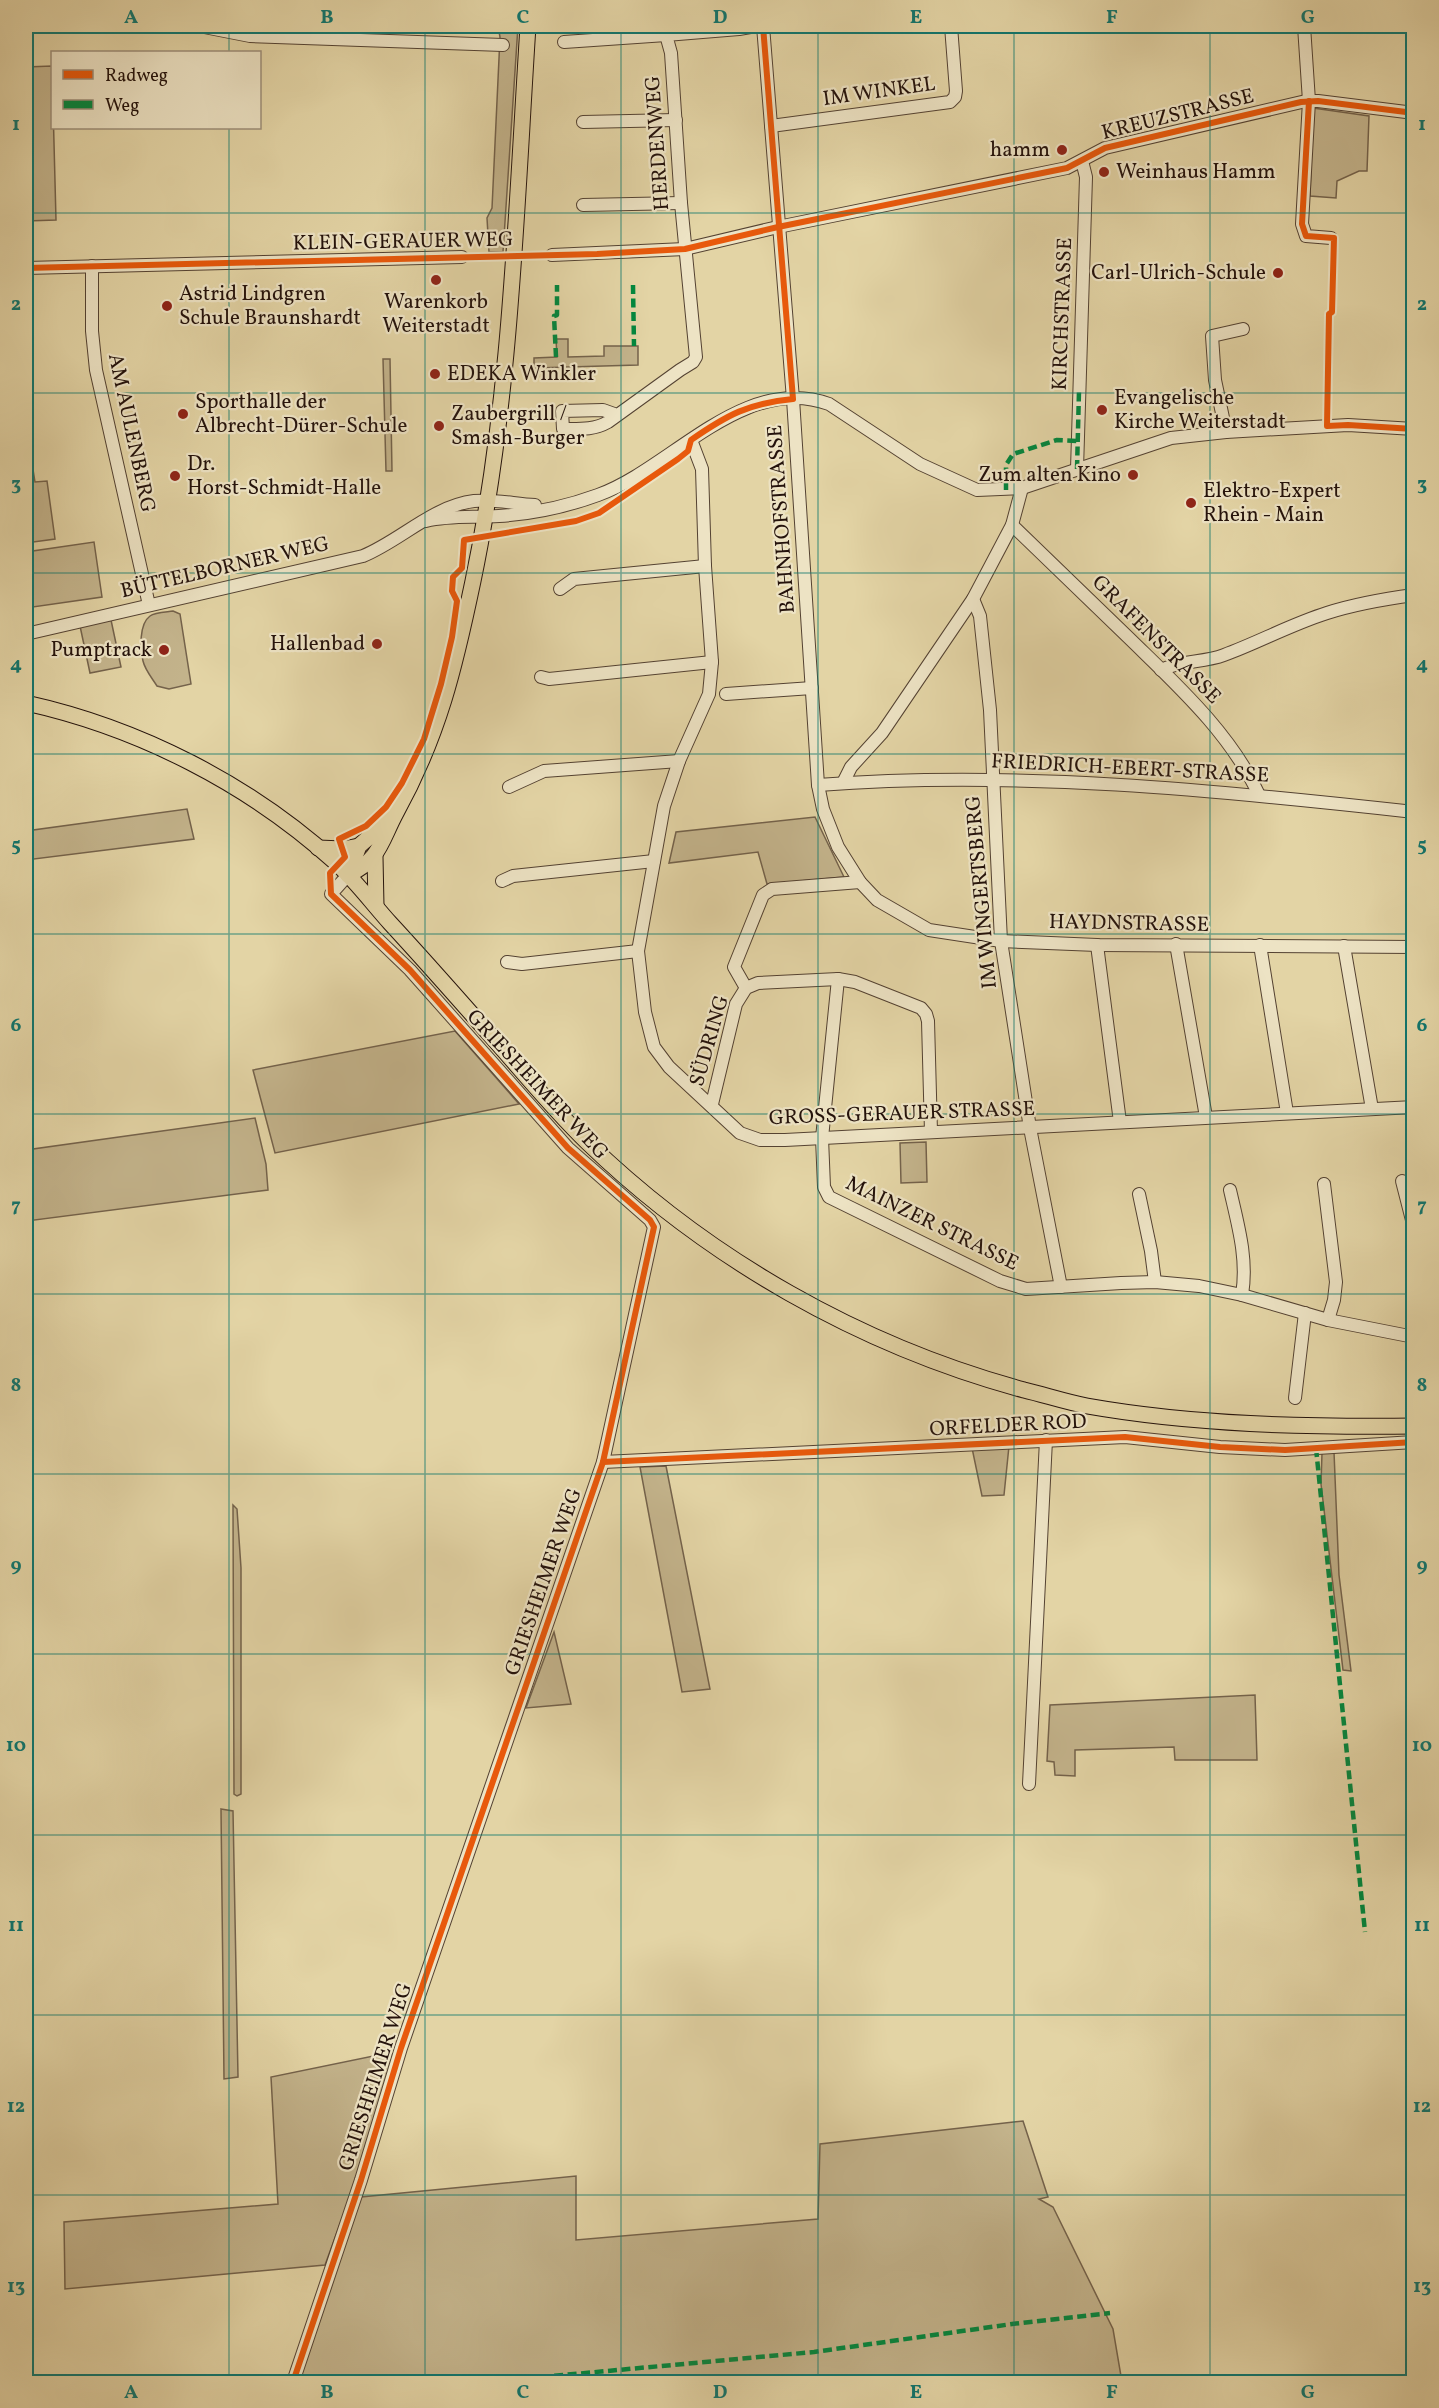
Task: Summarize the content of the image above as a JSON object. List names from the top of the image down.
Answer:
{
  "streets": {
    "street": [
      "IM WINKEL",
      "KREUZSTRASSE",
      "HERDENWEG",
      "KLEIN-GERAUER WEG",
      "KIRCHSTRASSE",
      "AM AULENBERG",
      "BAHNHOFSTRASSE",
      "BÜTTELBORNER WEG",
      "GRAFENSTRASSE",
      "FRIEDRICH-EBERT-STRASSE",
      "IM WINGERTSBERG",
      "HAYDNSTRASSE",
      "SÜDRING",
      "GRIESHEIMER WEG",
      "GROSS-GERAUER STRASSE",
      "MAINZER STRASSE",
      "ORFELDER ROD"
    ]
  },
  "crossings": [
    ["IM WINKEL", "BAHNHOFSTRASSE"],
    ["KREUZSTRASSE", "KIRCHSTRASSE"],
    ["KREUZSTRASSE", "BAHNHOFSTRASSE"],
    ["KLEIN-GERAUER WEG", "AM AULENBERG"],
    ["KIRCHSTRASSE", "BÜTTELBORNER WEG"],
    ["AM AULENBERG", "BÜTTELBORNER WEG"],
    ["BAHNHOFSTRASSE", "BÜTTELBORNER WEG"],
    ["BAHNHOFSTRASSE", "FRIEDRICH-EBERT-STRASSE"],
    ["BAHNHOFSTRASSE", "HAYDNSTRASSE"],
    ["BÜTTELBORNER WEG", "GROSS-GERAUER STRASSE"],
    ["GRAFENSTRASSE", "FRIEDRICH-EBERT-STRASSE"],
    ["FRIEDRICH-EBERT-STRASSE", "IM WINGERTSBERG"],
    ["FRIEDRICH-EBERT-STRASSE", "HAYDNSTRASSE"],
    ["IM WINGERTSBERG", "HAYDNSTRASSE"],
    ["IM WINGERTSBERG", "GROSS-GERAUER STRASSE"],
    ["IM WINGERTSBERG", "MAINZER STRASSE"],
    ["HAYDNSTRASSE", "SÜDRING"],
    ["SÜDRING", "GROSS-GERAUER STRASSE"],
    ["SÜDRING", "MAINZER STRASSE"],
    ["GRIESHEIMER WEG", "ORFELDER ROD"],
    ["GROSS-GERAUER STRASSE", "MAINZER STRASSE"]
  ],
  "places": [
    "hamm",
    "Weinhaus Hamm",
    "Carl-Ulrich-Schule",
    "Warenkorb Weiterstadt",
    "Astrid Lindgren Schule Braunshardt",
    "EDEKA Winkler",
    "Evangelische Kirche Weiterstadt",
    "Sporthalle der Albrecht-Dürer-Schule",
    "Zaubergrill / Smash-Burger",
    "Zum alten Kino",
    "Dr. Horst-Schmidt-Halle",
    "Elektro-Expert Rhein - Main",
    "Hallenbad",
    "Pumptrack"
  ],
  "legend": ["Radweg", "Weg"],
  "grid": {
    "columns": [
      "A",
      "B",
      "C",
      "D",
      "E",
      "F",
      "G"
    ],
    "rows": [
      "1",
      "2",
      "3",
      "4",
      "5",
      "6",
      "7",
      "8",
      "9",
      "10",
      "11",
      "12",
      "13"
    ]
  }
}
